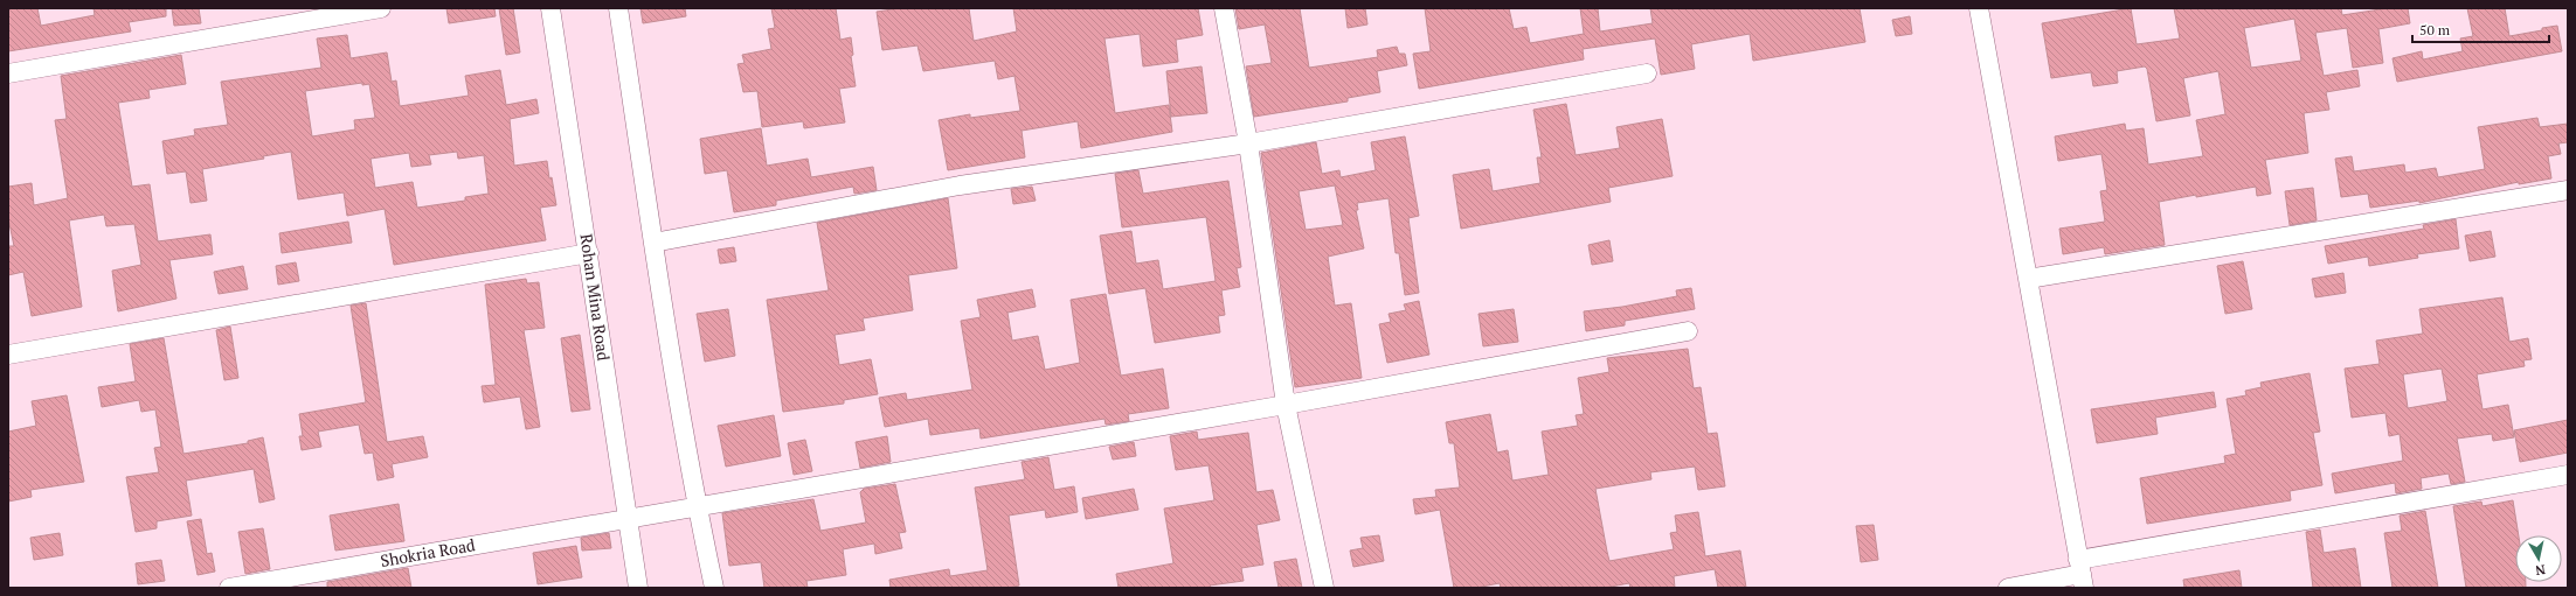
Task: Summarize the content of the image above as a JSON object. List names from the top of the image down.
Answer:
{
  "streets": {
    "street": ["Rohan Mina Road", "Shokria Road"]
  },
  "crossings": [
    ["Rohan Mina Road", "Shokria Road"]
  ],
  "scale_bar": "50 m",
  "north": "bottom"
}
